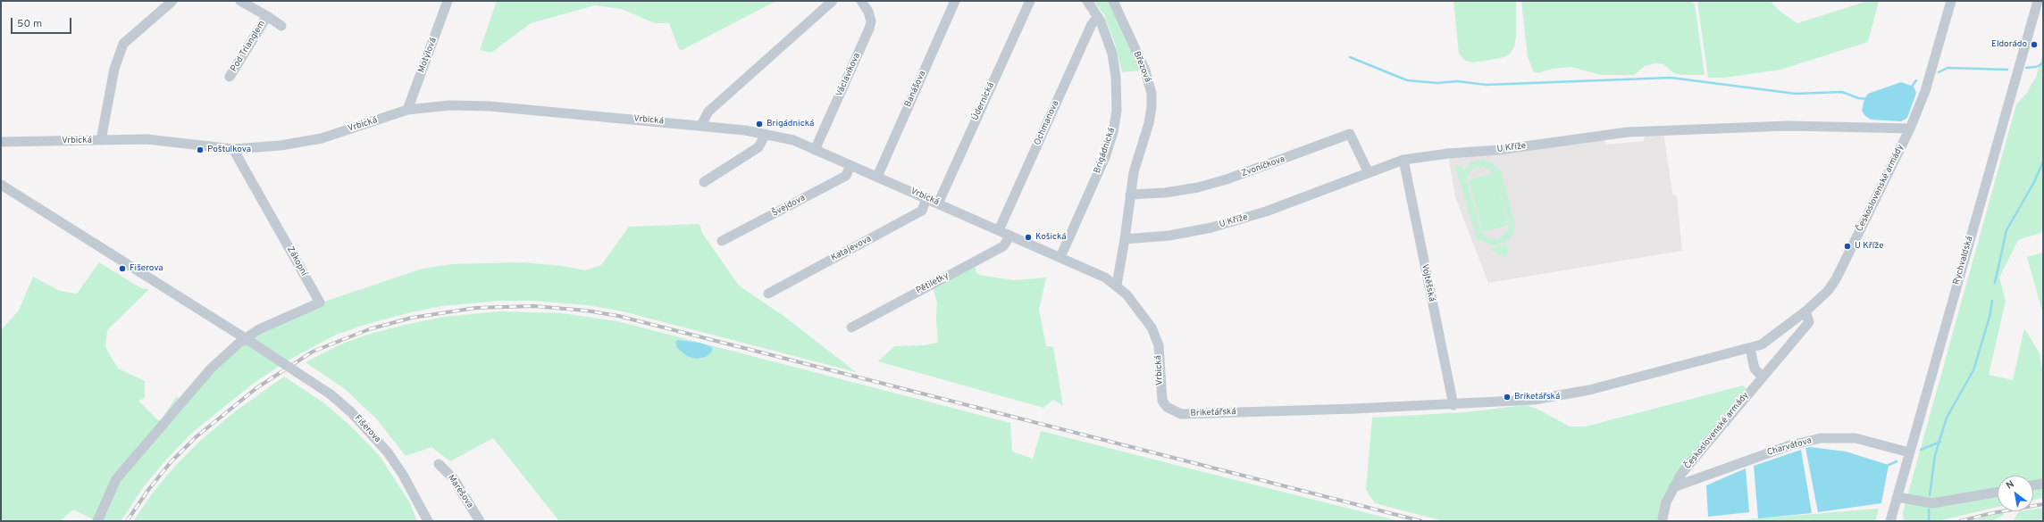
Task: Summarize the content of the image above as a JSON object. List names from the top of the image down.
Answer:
{
  "streets": {
    "street": [
      "Pod Trianglem",
      "Motýlová",
      "Březová",
      "Václavíkova",
      "Banášova",
      "Údernická",
      "Vrbická",
      "Ochmanova",
      "U Kříže",
      "Brigádnická",
      "Zvoníčkova",
      "Československé armády",
      "Švejdova",
      "Katajevova",
      "Rychvaldská",
      "Zákopní",
      "Vojtěšská",
      "Pětiletky",
      "Briketářská",
      "Fišerova",
      "Charvátova",
      "Marešova"
    ]
  },
  "crossings": [
    ["Motýlová", "Vrbická"],
    ["Březová", "Zvoníčkova"],
    ["Václavíkova", "Vrbická"],
    ["Banášova", "Vrbická"],
    ["Údernická", "Vrbická"],
    ["Vrbická", "Ochmanova"],
    ["Vrbická", "Brigádnická"],
    ["Vrbická", "Švejdova"],
    ["Vrbická", "Katajevova"],
    ["Vrbická", "Zákopní"],
    ["Vrbická", "Pětiletky"],
    ["Vrbická", "Briketářská"],
    ["Ochmanova", "Brigádnická"],
    ["U Kříže", "Zvoníčkova"],
    ["U Kříže", "Československé armády"],
    ["U Kříže", "Vojtěšská"],
    ["Československé armády", "Briketářská"],
    ["Československé armády", "Charvátova"],
    ["Rychvaldská", "Charvátova"],
    ["Zákopní", "Fišerova"],
    ["Vojtěšská", "Briketářská"]
  ],
  "places": [
    "Eldorádo",
    "Brigádnická",
    "Poštulkova",
    "Košická",
    "U Kříže",
    "Fišerova",
    "Briketářská"
  ],
  "scale_bar": "50 m",
  "north": "top left"
}
